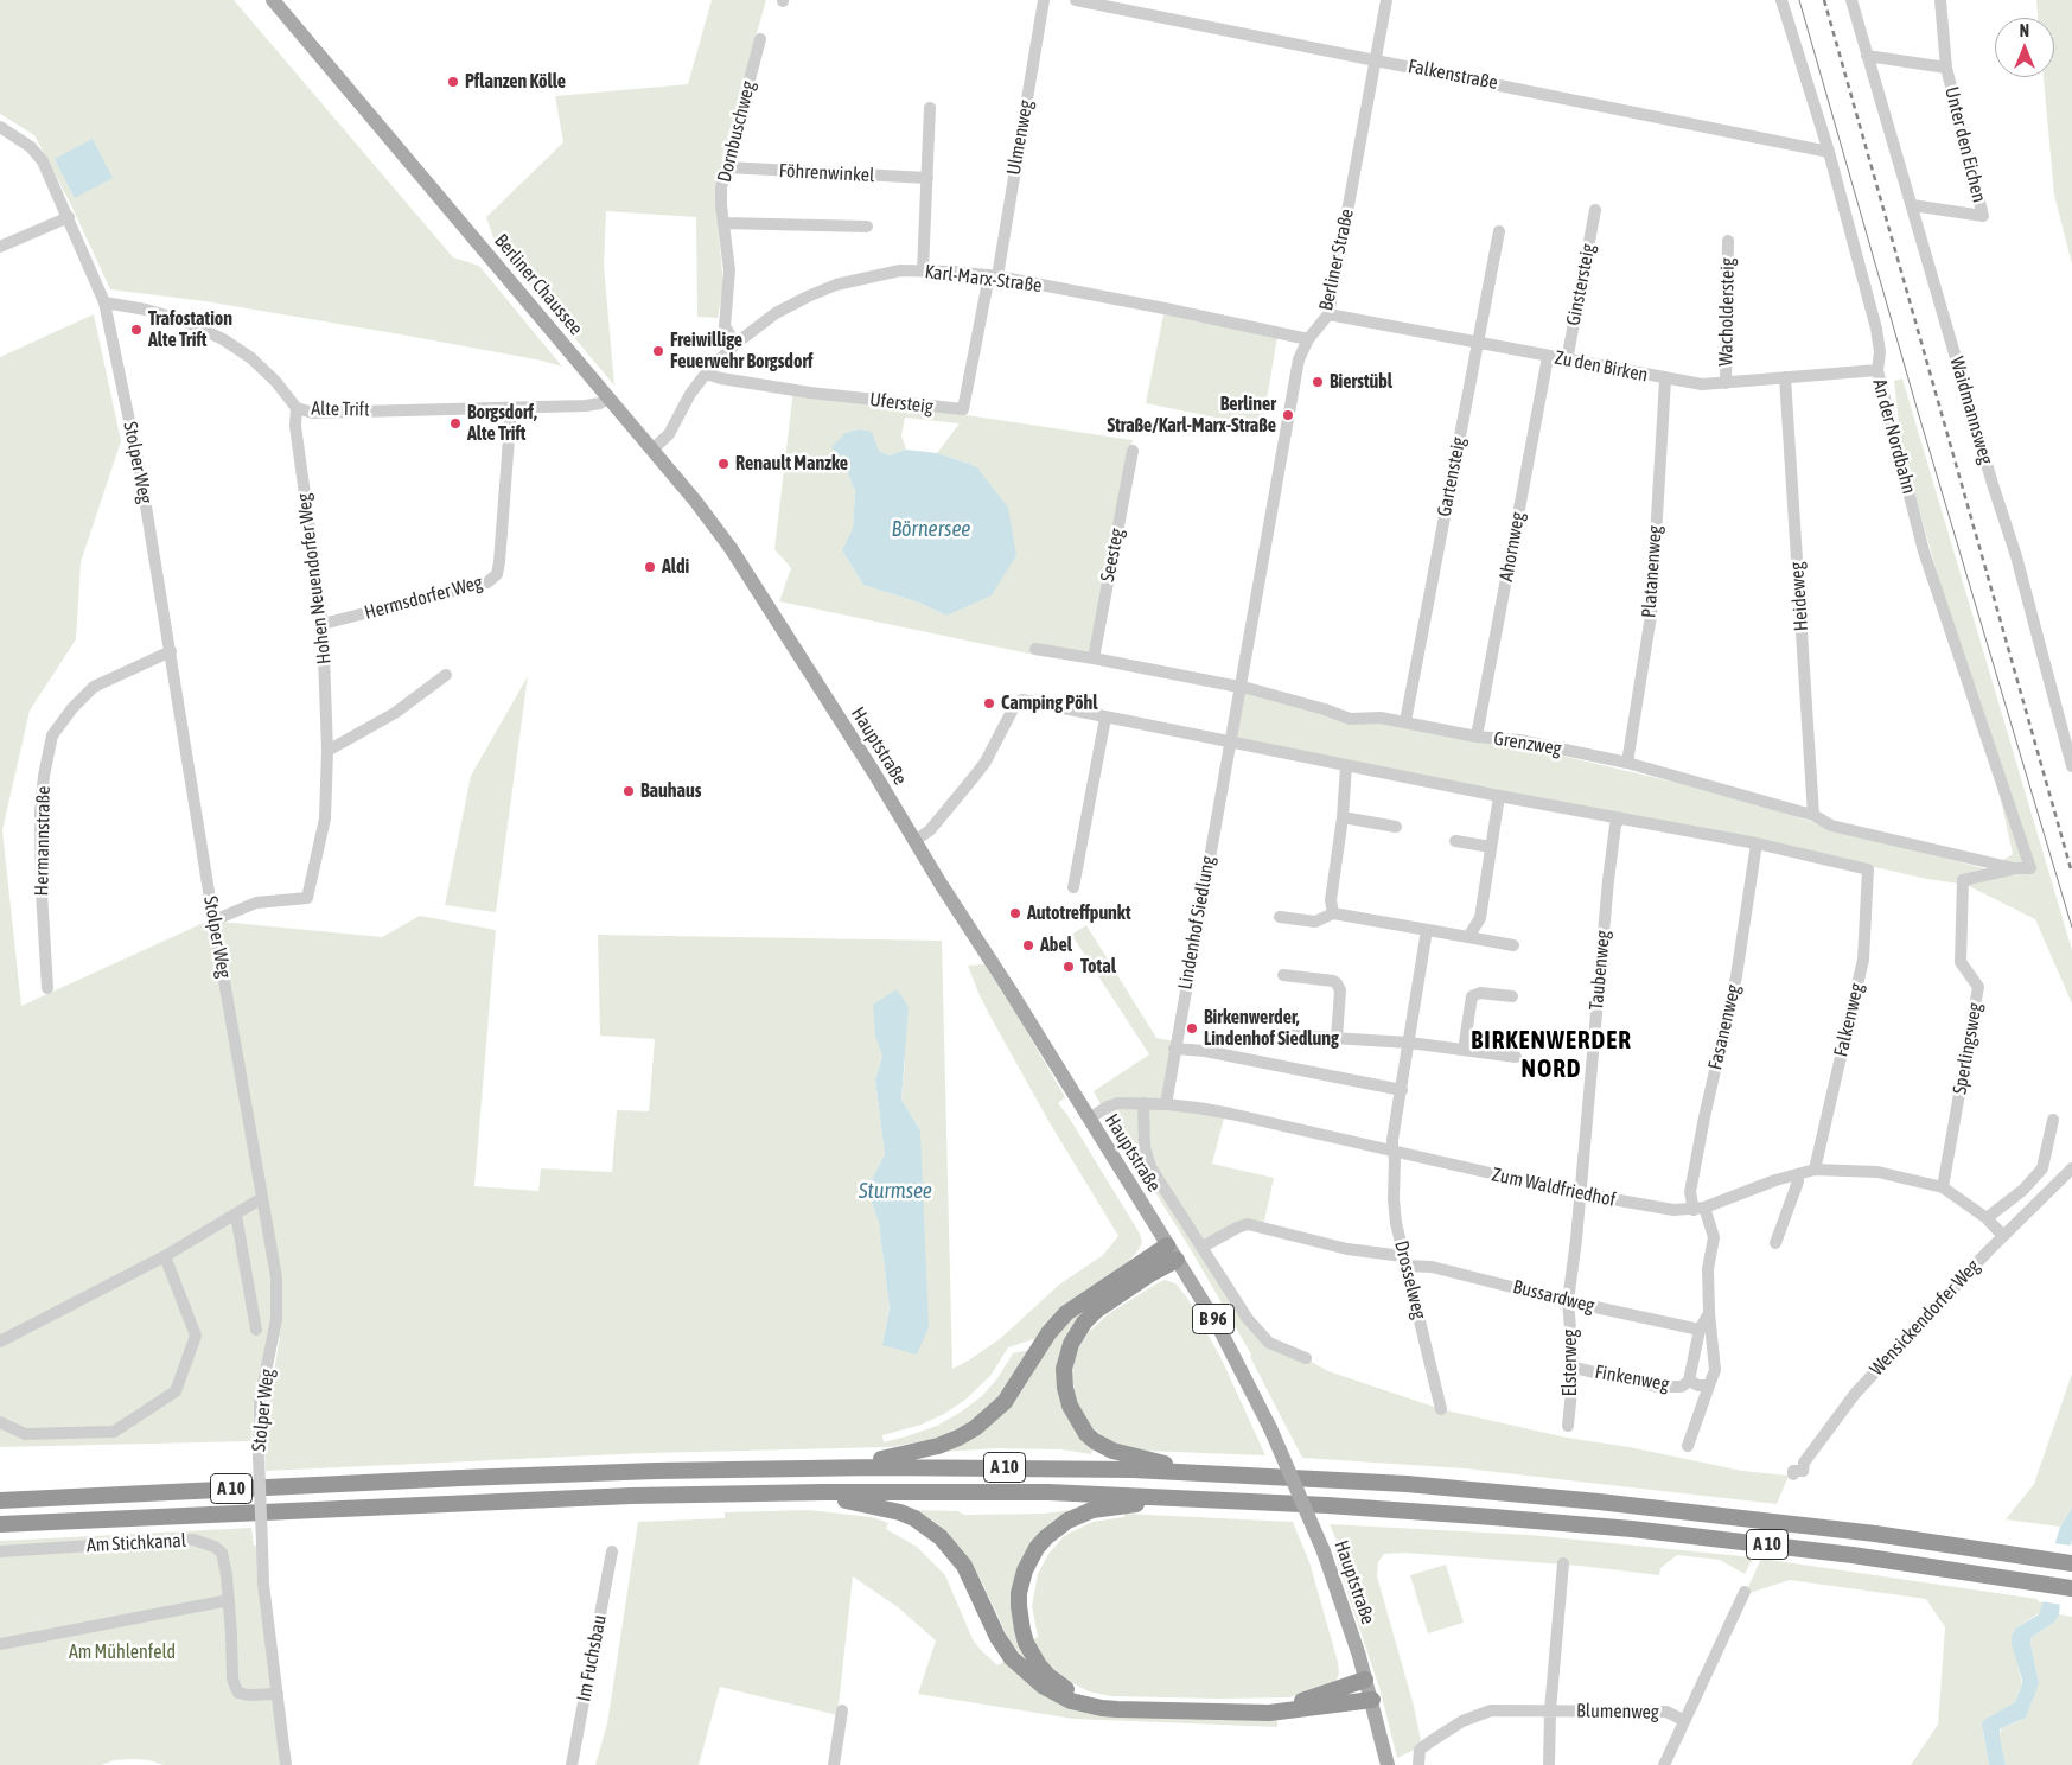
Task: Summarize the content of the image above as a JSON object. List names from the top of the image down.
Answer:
{
  "streets": {
    "highway": ["A 10"],
    "main road": ["Berliner Chaussee", "Hauptstraße", "B 96"],
    "street": [
      "Falkenstraße",
      "Dornbuschweg",
      "Ulmenweg",
      "Unter den Eichen",
      "Föhrenwinkel",
      "Berliner Straße",
      "Karl-Marx-Straße",
      "Ginstersteig",
      "Wacholdersteig",
      "Zu den Birken",
      "Ufersteig",
      "Alte Trift",
      "Waidmannsweg",
      "An der Nordbahn",
      "Stolper Weg",
      "Gartensteig",
      "Ahornweg",
      "Seesteg",
      "Platanenweg",
      "Hohen Neuendorfer Weg",
      "Heideweg",
      "Hermsdorfer Weg",
      "Grenzweg",
      "Hermannstraße",
      "Lindenhof Siedlung",
      "Taubenweg",
      "Falkenweg",
      "Fasanenweg",
      "Sperlingsweg",
      "Zum Waldfriedhof",
      "Drosselweg",
      "Bussardweg",
      "Wensickendorfer Weg",
      "Elsterweg",
      "Finkenweg",
      "Am Stichkanal",
      "Im Fuchsbau",
      "Blumenweg"
    ]
  },
  "crossings": [
    ["Falkenstraße", "Berliner Straße"],
    ["Falkenstraße", "An der Nordbahn"],
    ["Dornbuschweg", "Föhrenwinkel"],
    ["Dornbuschweg", "Karl-Marx-Straße"],
    ["Ulmenweg", "Karl-Marx-Straße"],
    ["Ulmenweg", "Ufersteig"],
    ["Unter den Eichen", "Waidmannsweg"],
    ["Berliner Straße", "Karl-Marx-Straße"],
    ["Berliner Straße", "Zu den Birken"],
    ["Berliner Straße", "Grenzweg"],
    ["Berliner Straße", "Lindenhof Siedlung"],
    ["Karl-Marx-Straße", "Berliner Chaussee"],
    ["Karl-Marx-Straße", "Ufersteig"],
    ["Berliner Chaussee", "Alte Trift"],
    ["Berliner Chaussee", "Hauptstraße"],
    ["Ginstersteig", "Zu den Birken"],
    ["Wacholdersteig", "Zu den Birken"],
    ["Zu den Birken", "An der Nordbahn"],
    ["Zu den Birken", "Gartensteig"],
    ["Zu den Birken", "Ahornweg"],
    ["Zu den Birken", "Platanenweg"],
    ["Zu den Birken", "Heideweg"],
    ["Alte Trift", "Stolper Weg"],
    ["Alte Trift", "Hohen Neuendorfer Weg"],
    ["Alte Trift", "Hermsdorfer Weg"],
    ["An der Nordbahn", "Grenzweg"],
    ["Stolper Weg", "Hohen Neuendorfer Weg"],
    ["Stolper Weg", "Hermannstraße"],
    ["Stolper Weg", "Am Stichkanal"],
    ["Gartensteig", "Grenzweg"],
    ["Ahornweg", "Grenzweg"],
    ["Seesteg", "Grenzweg"],
    ["Platanenweg", "Grenzweg"],
    ["Hohen Neuendorfer Weg", "Hermsdorfer Weg"],
    ["Heideweg", "Grenzweg"],
    ["Grenzweg", "Lindenhof Siedlung"],
    ["Grenzweg", "Sperlingsweg"],
    ["Hauptstraße", "Zum Waldfriedhof"],
    ["Hauptstraße", "Bussardweg"],
    ["Lindenhof Siedlung", "Zum Waldfriedhof"],
    ["Taubenweg", "Zum Waldfriedhof"],
    ["Taubenweg", "Elsterweg"],
    ["Falkenweg", "Fasanenweg"],
    ["Falkenweg", "Zum Waldfriedhof"],
    ["Fasanenweg", "Zum Waldfriedhof"],
    ["Fasanenweg", "Bussardweg"],
    ["Fasanenweg", "Finkenweg"],
    ["Sperlingsweg", "Zum Waldfriedhof"],
    ["Zum Waldfriedhof", "Drosselweg"],
    ["Zum Waldfriedhof", "Wensickendorfer Weg"],
    ["Zum Waldfriedhof", "Elsterweg"],
    ["Drosselweg", "Bussardweg"],
    ["Bussardweg", "Elsterweg"],
    ["Elsterweg", "Finkenweg"]
  ],
  "districts": ["BIRKENWERDER NORD"],
  "water": ["Börnersee", "Sturmsee"],
  "parks": ["Am Mühlenfeld"],
  "places": [
    "Pflanzen Kölle",
    "Trafostation Alte Trift",
    "Freiwillige Feuerwehr Borgsdorf",
    "Bierstübl",
    "Berliner Straße/Karl-Marx-Straße",
    "Borgsdorf, Alte Trift",
    "Renault Manzke",
    "Aldi",
    "Camping Pöhl",
    "Bauhaus",
    "Autotreffpunkt",
    "Abel",
    "Total",
    "Birkenwerder, Lindenhof Siedlung"
  ],
  "north": "top"
}
